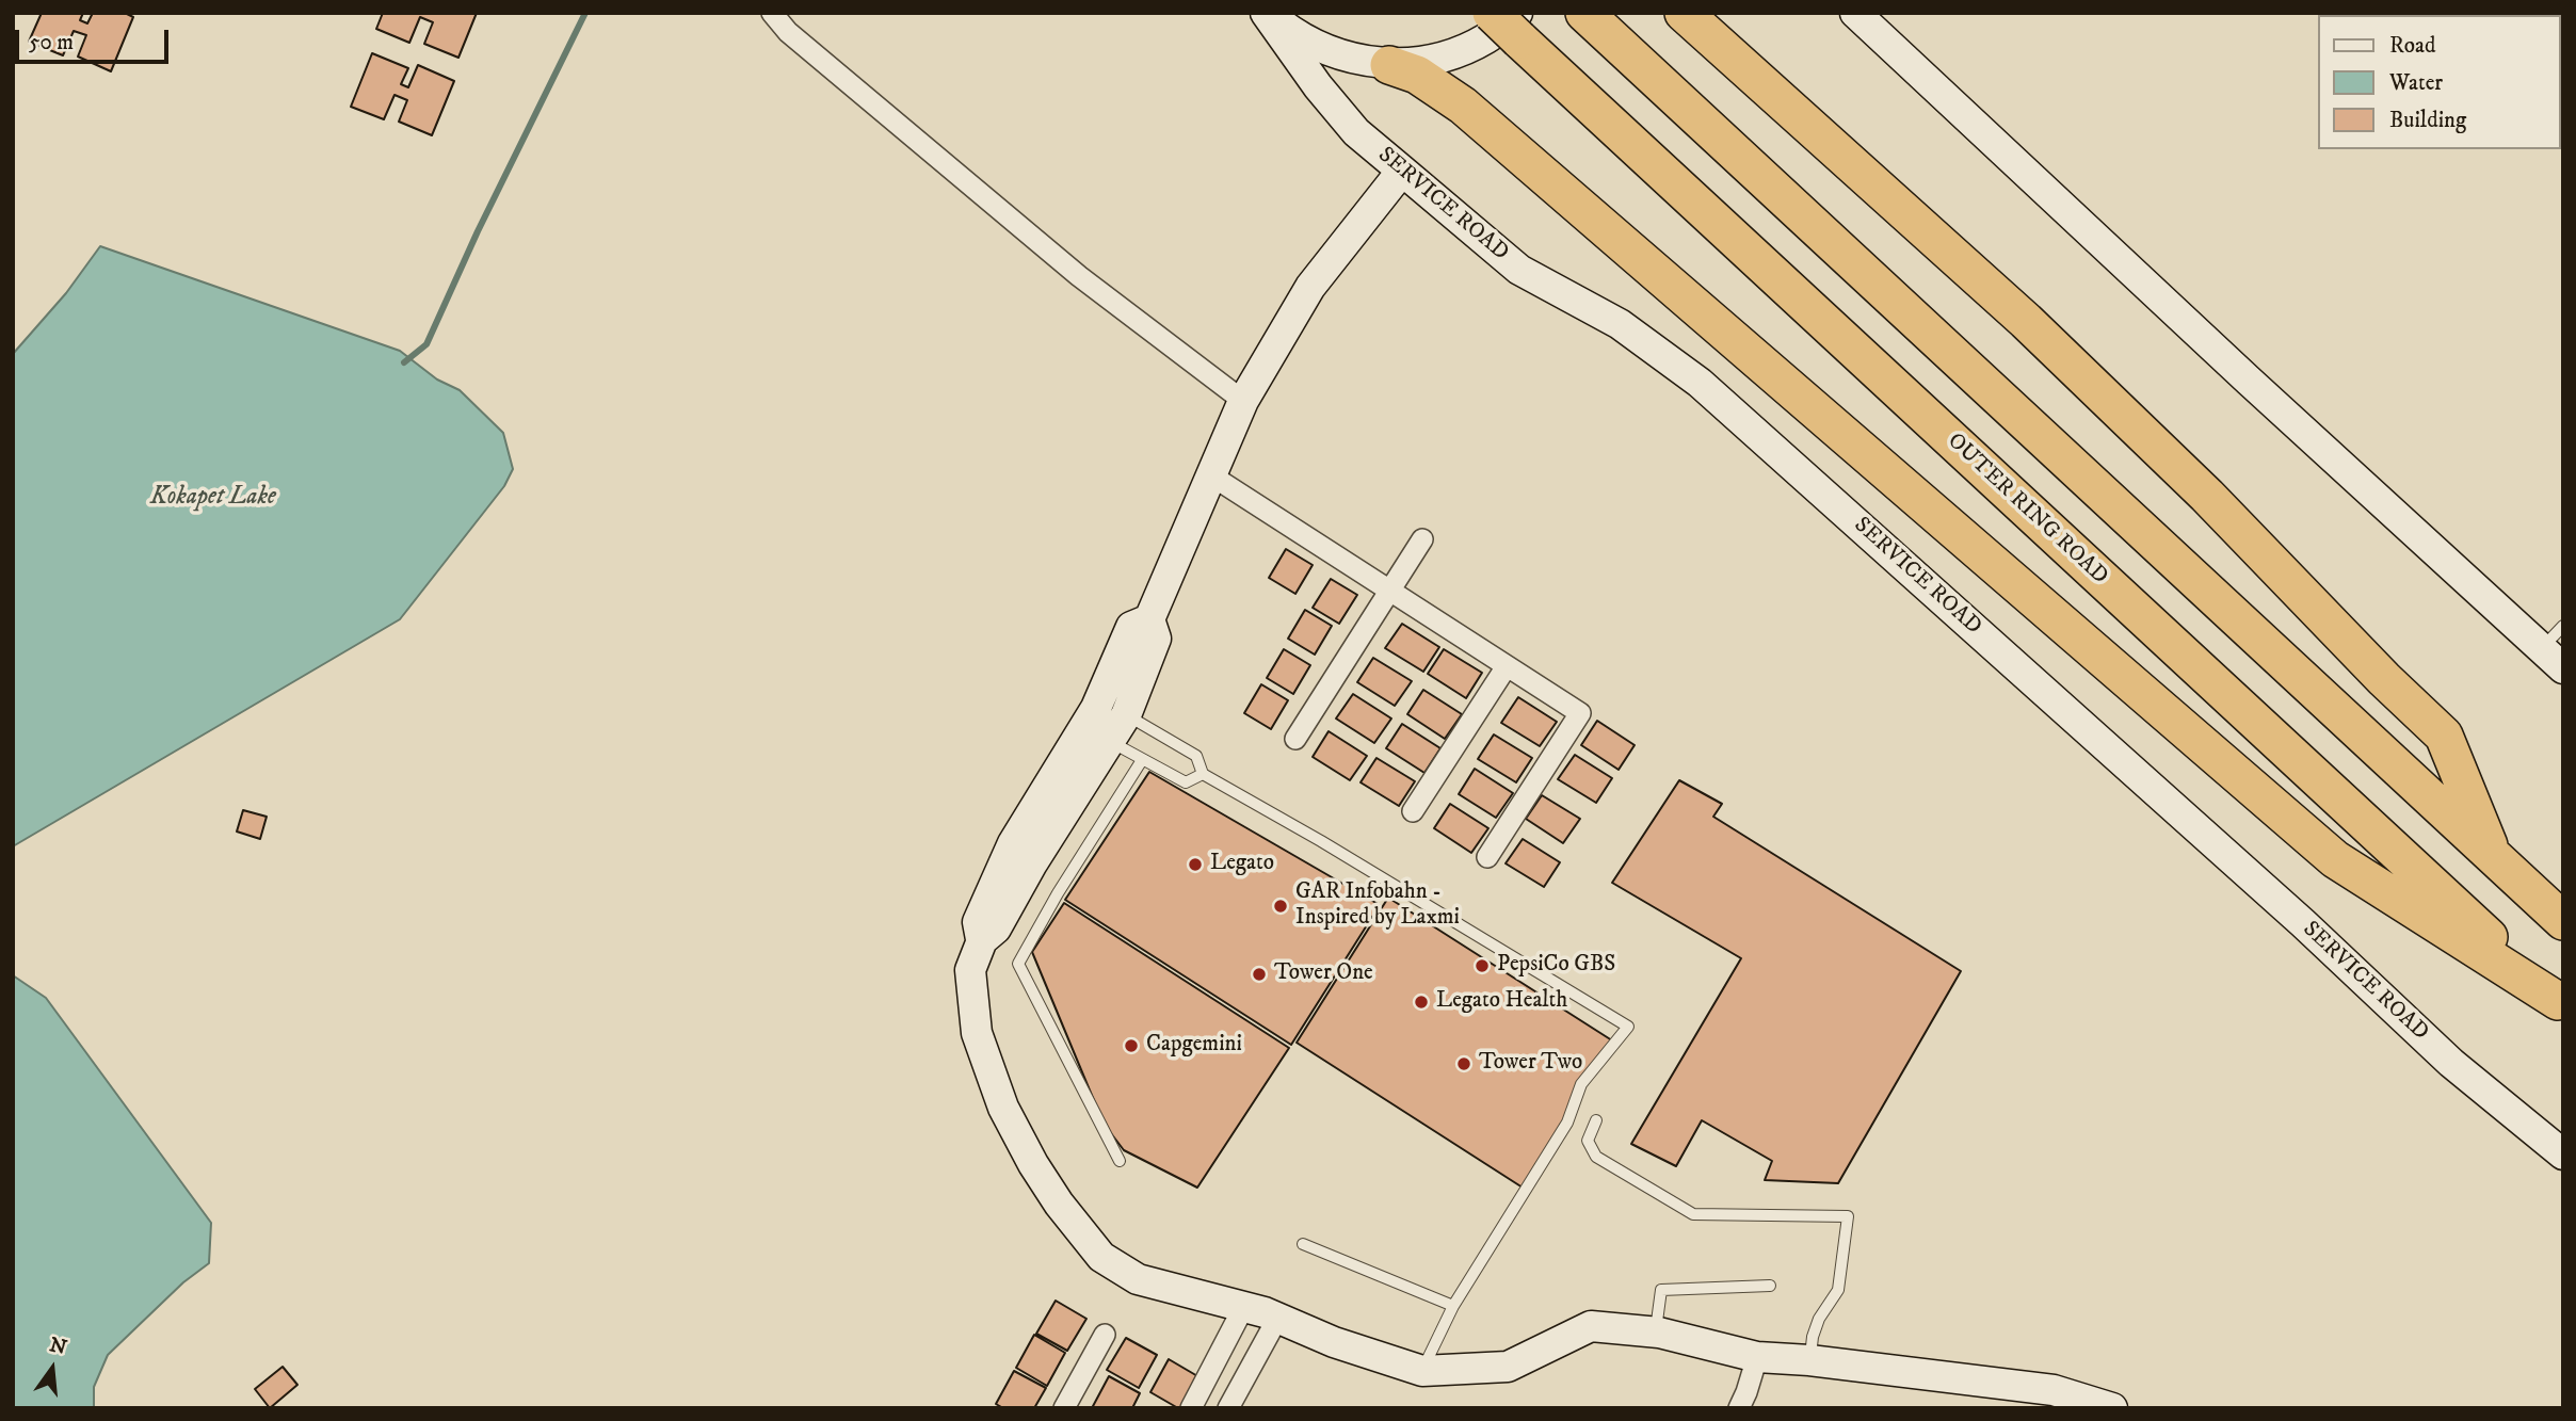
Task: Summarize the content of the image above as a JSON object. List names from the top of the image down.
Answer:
{
  "streets": {
    "highway": ["OUTER RING ROAD"],
    "main road": ["SERVICE ROAD"]
  },
  "water": ["Kokapet Lake"],
  "places": [
    "Legato",
    "GAR Infobahn - Inspired by Laxmi",
    "PepsiCo GBS",
    "Tower One",
    "Legato Health",
    "Capgemini",
    "Tower Two"
  ],
  "legend": ["Road", "Water", "Building"],
  "scale_bar": "50 m",
  "north": "top"
}
